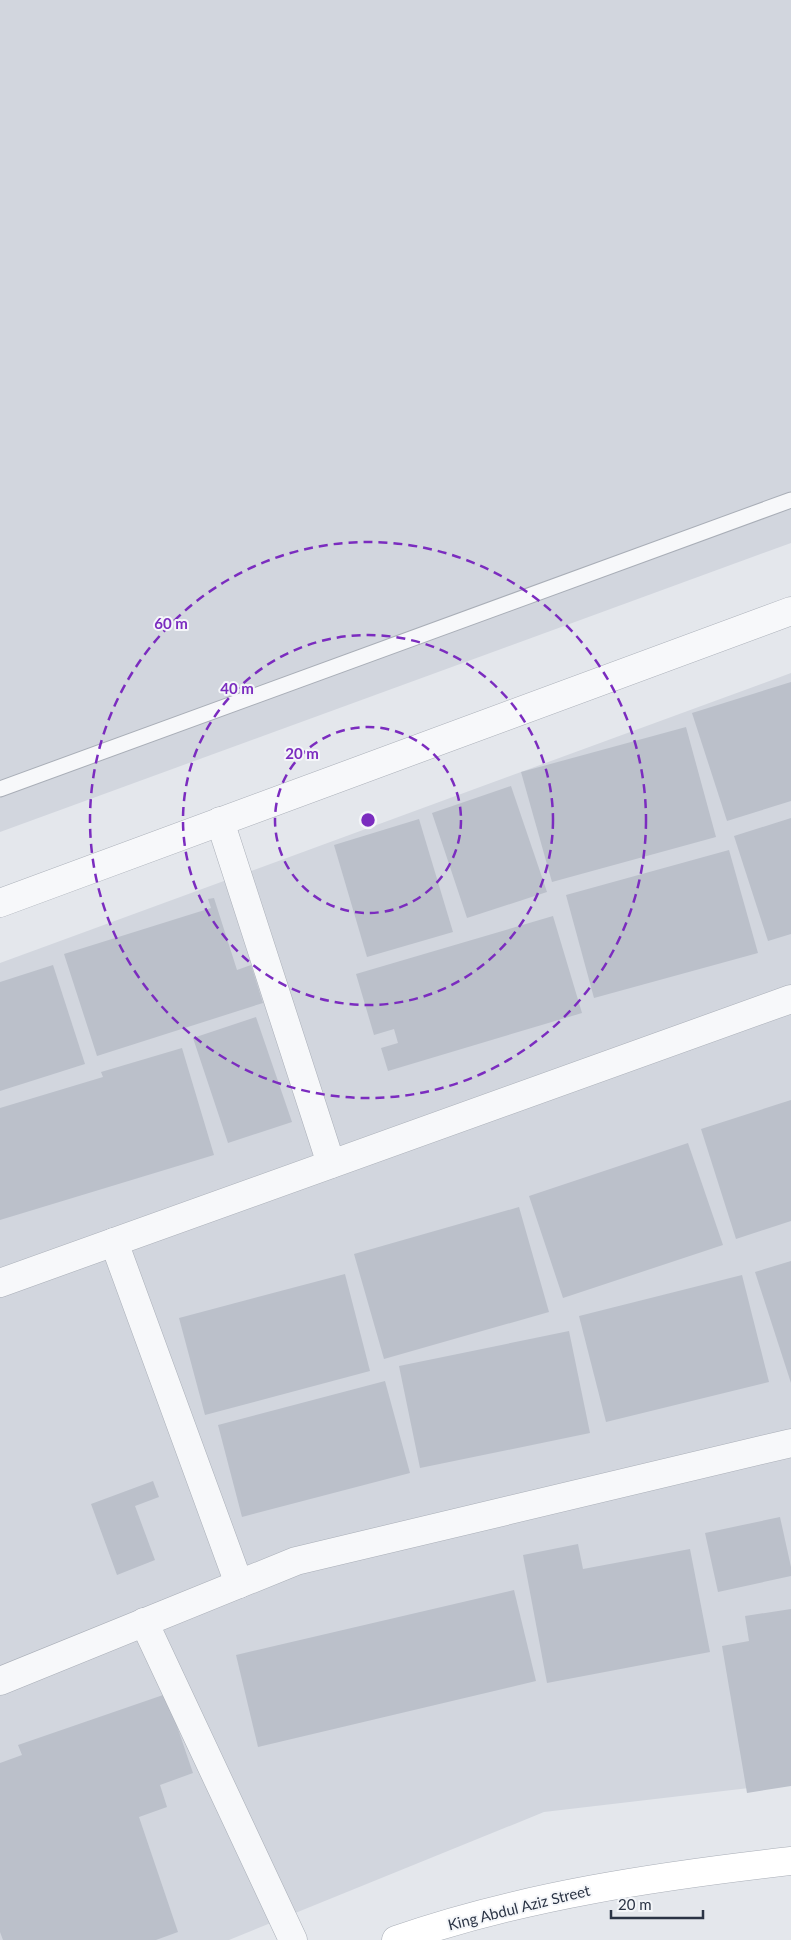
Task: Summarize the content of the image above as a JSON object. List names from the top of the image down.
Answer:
{
  "streets": {
    "street": ["King Abdul Aziz Street"]
  },
  "scale_bar": "20 m",
  "rings": ["60 m", "40 m", "20 m"]
}
